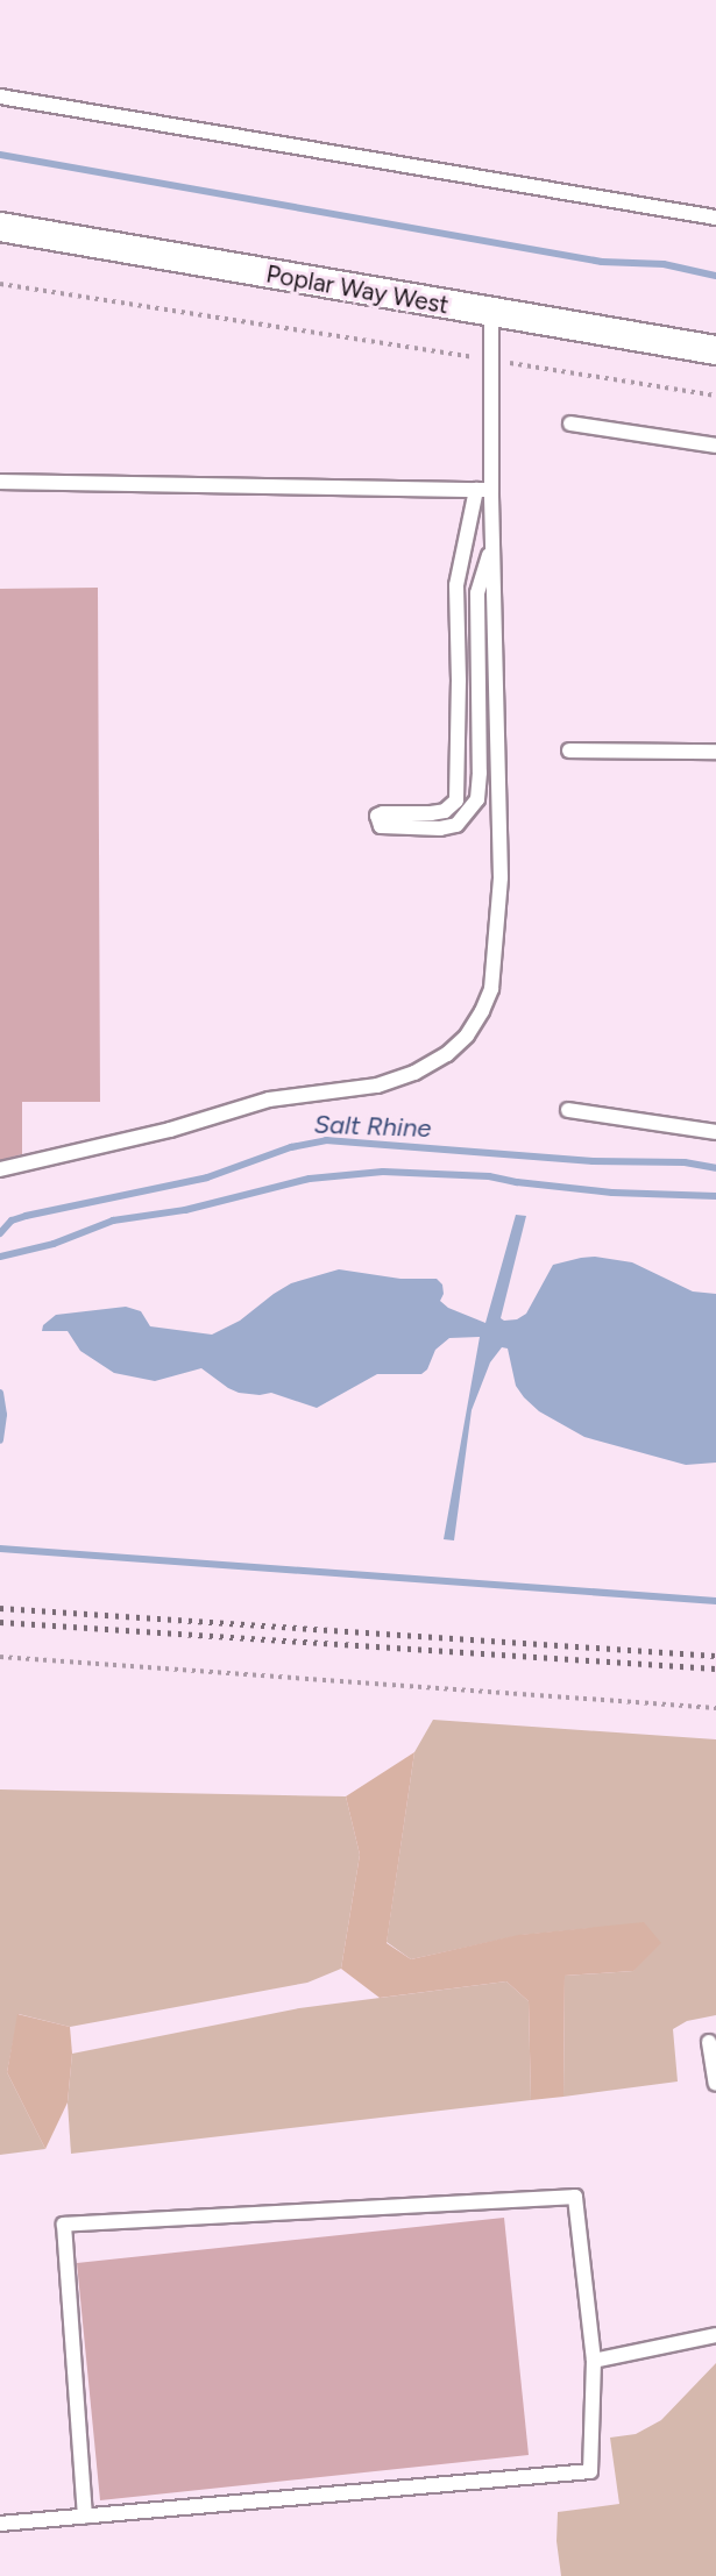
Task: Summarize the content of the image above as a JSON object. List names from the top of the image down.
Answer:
{
  "streets": {
    "street": ["Poplar Way West"]
  },
  "water": ["Salt Rhine"]
}
